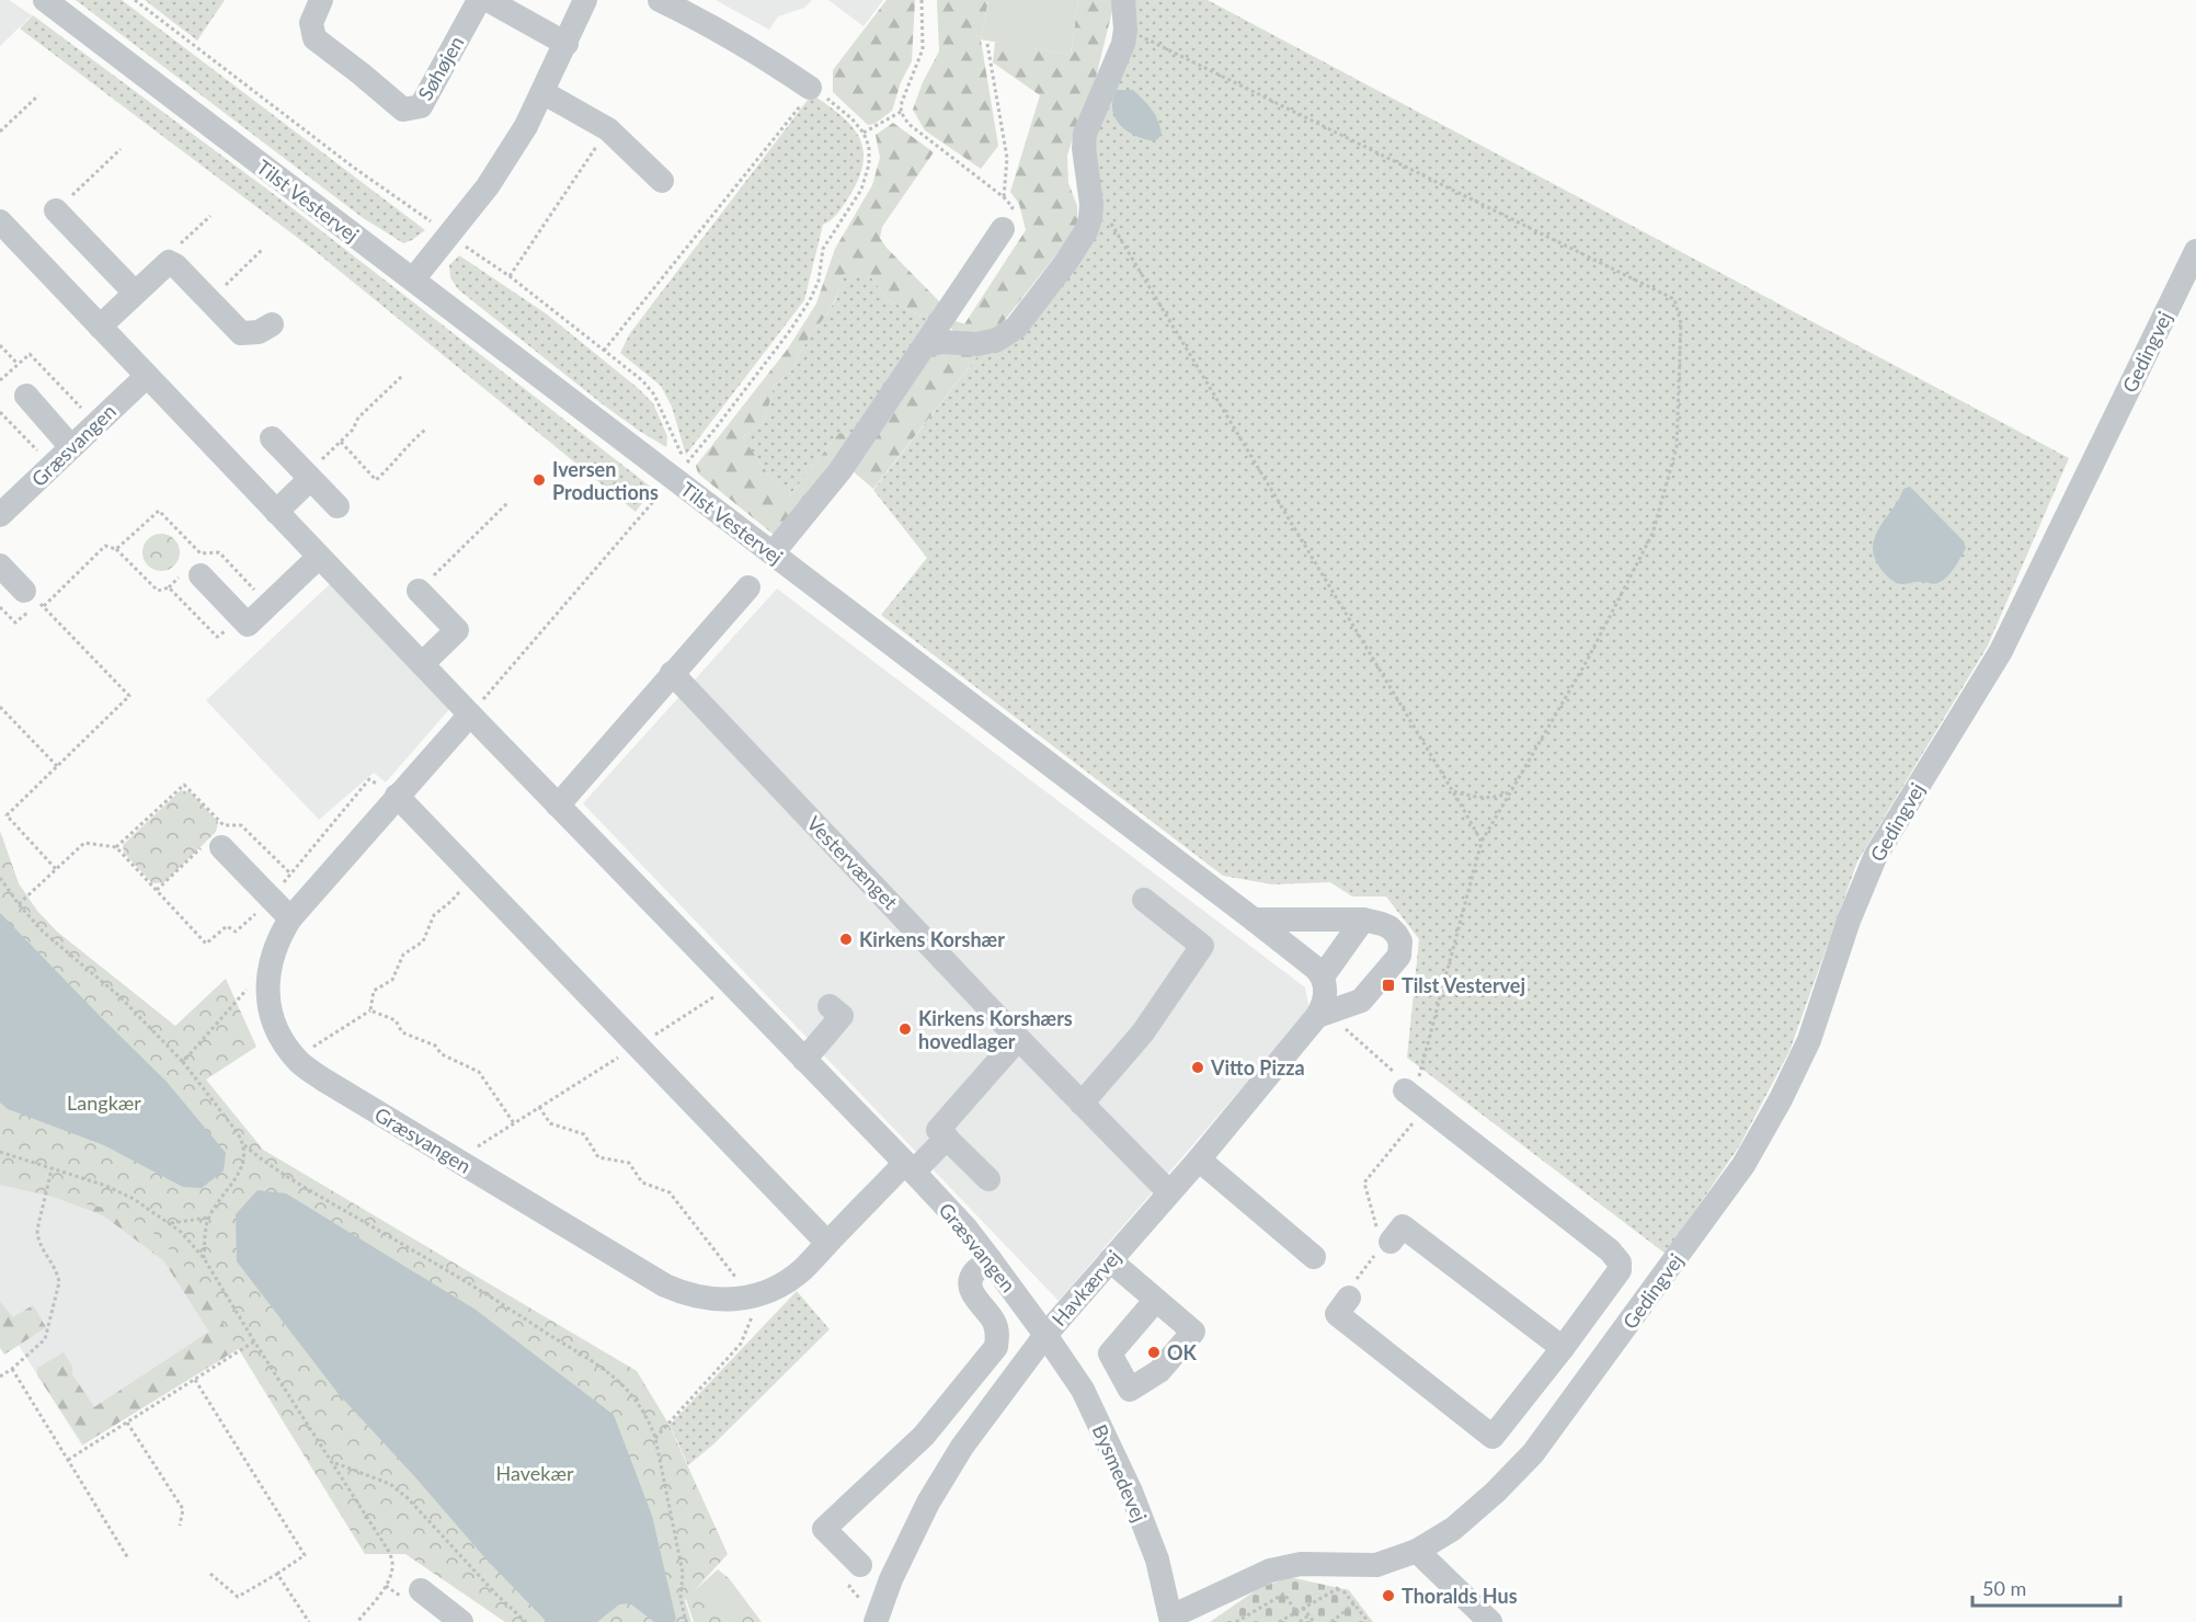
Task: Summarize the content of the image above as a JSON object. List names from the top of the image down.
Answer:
{
  "streets": {
    "street": [
      "Søhøjen",
      "Tilst Vestervej",
      "Gedingvej",
      "Græsvangen",
      "Vestervænget",
      "Havkærvej",
      "Bysmedevej"
    ]
  },
  "crossings": [
    ["Tilst Vestervej", "Havkærvej"],
    ["Gedingvej", "Bysmedevej"],
    ["Græsvangen", "Havkærvej"],
    ["Græsvangen", "Bysmedevej"],
    ["Vestervænget", "Havkærvej"],
    ["Havkærvej", "Bysmedevej"]
  ],
  "parks": ["Langkær", "Havekær"],
  "places": {
    "other": [
      "Iversen Productions",
      "Kirkens Korshær",
      "Kirkens Korshærs hovedlager",
      "Vitto Pizza",
      "OK",
      "Thoralds Hus"
    ],
    "transit": ["Tilst Vestervej"]
  },
  "scale_bar": "50 m"
}
